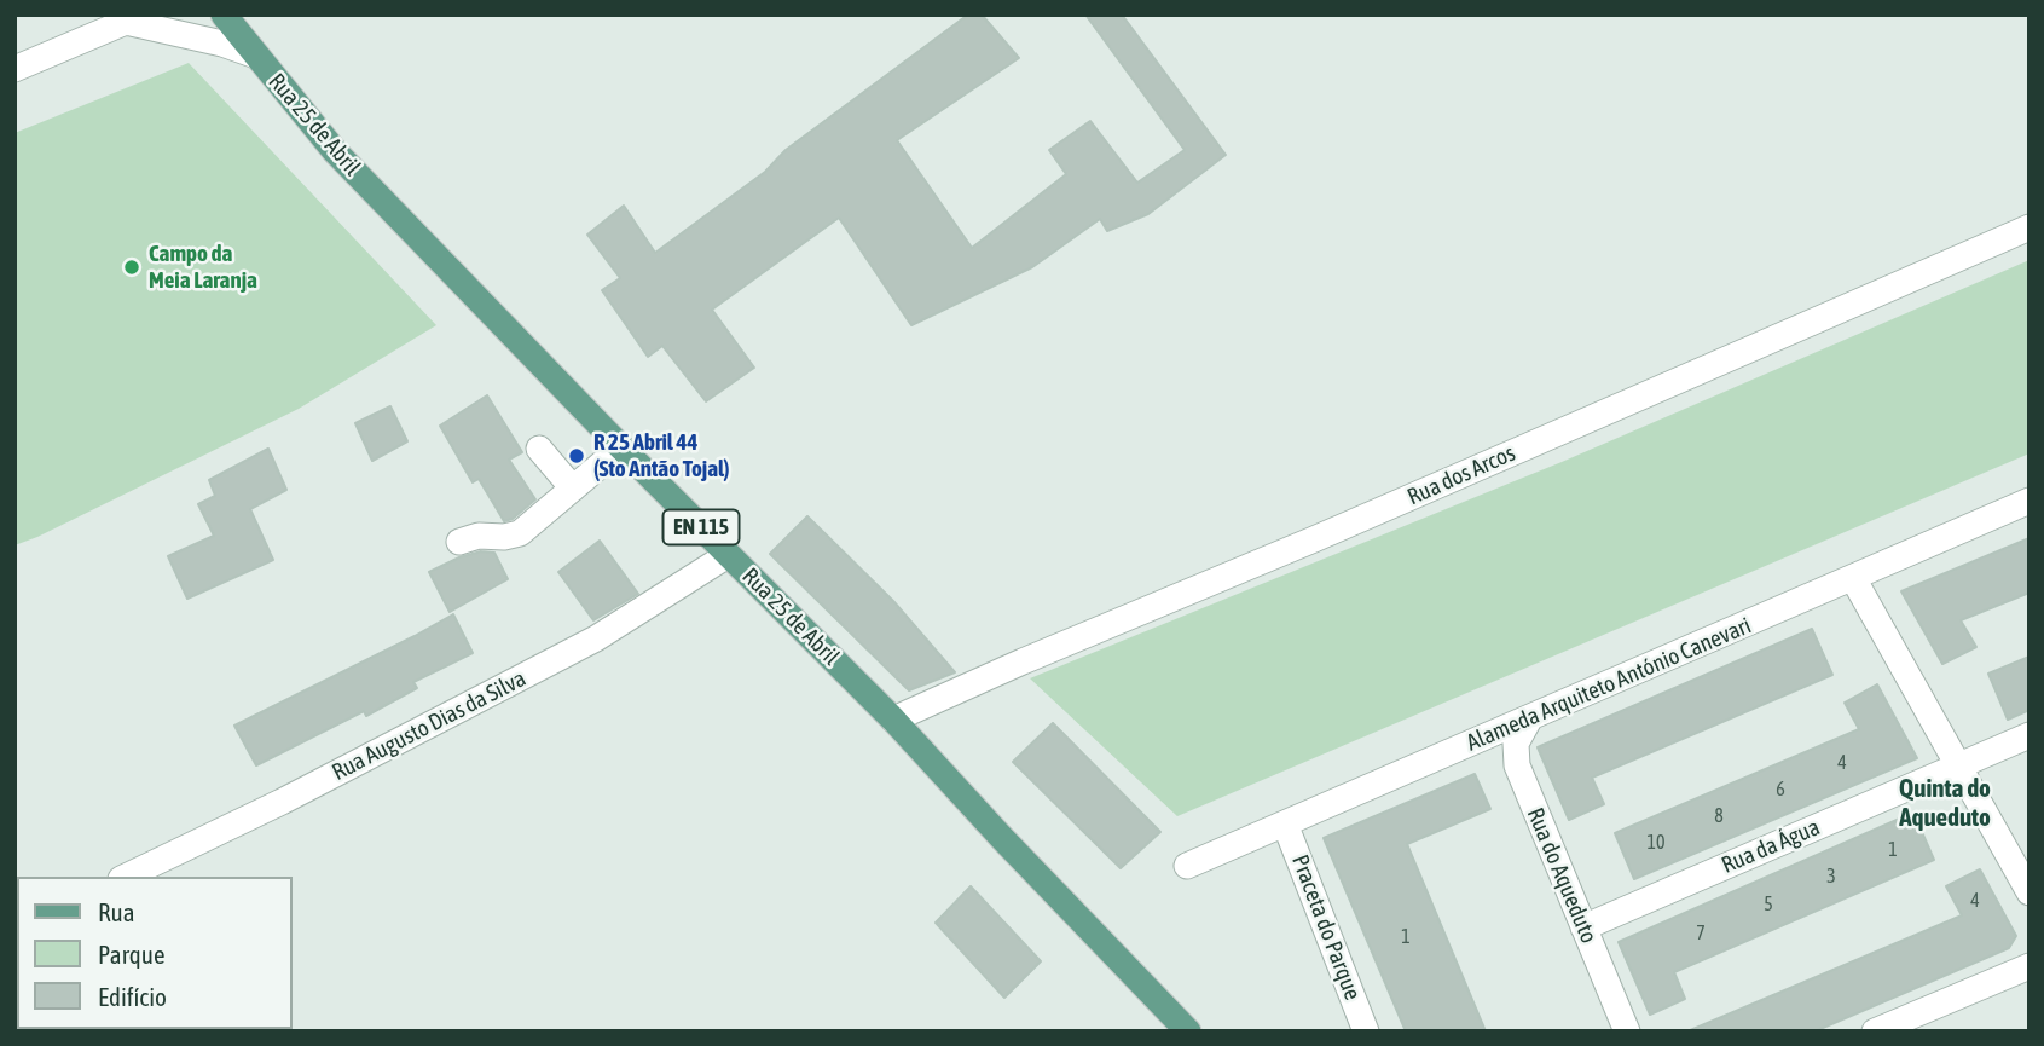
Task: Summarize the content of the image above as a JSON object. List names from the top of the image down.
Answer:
{
  "streets": {
    "main road": ["Rua 25 de Abril", "EN 115"],
    "street": [
      "Rua dos Arcos",
      "Alameda Arquiteto António Canevari",
      "Rua Augusto Dias da Silva",
      "Rua da Água",
      "Rua do Aqueduto",
      "Praceta do Parque"
    ]
  },
  "crossings": [
    ["Rua 25 de Abril", "Rua dos Arcos"],
    ["Rua 25 de Abril", "Rua Augusto Dias da Silva"],
    ["Alameda Arquiteto António Canevari", "Rua do Aqueduto"],
    ["Alameda Arquiteto António Canevari", "Praceta do Parque"],
    ["Rua da Água", "Rua do Aqueduto"]
  ],
  "districts": ["Quinta do Aqueduto"],
  "places": ["Campo da Meia Laranja", "R 25 Abril 44 (Sto Antão Tojal)"],
  "house_numbers": [
    "4",
    "6",
    "8",
    "10",
    "1",
    "3",
    "4",
    "5",
    "7",
    "1"
  ],
  "legend": ["Rua", "Parque", "Edifício"]
}
